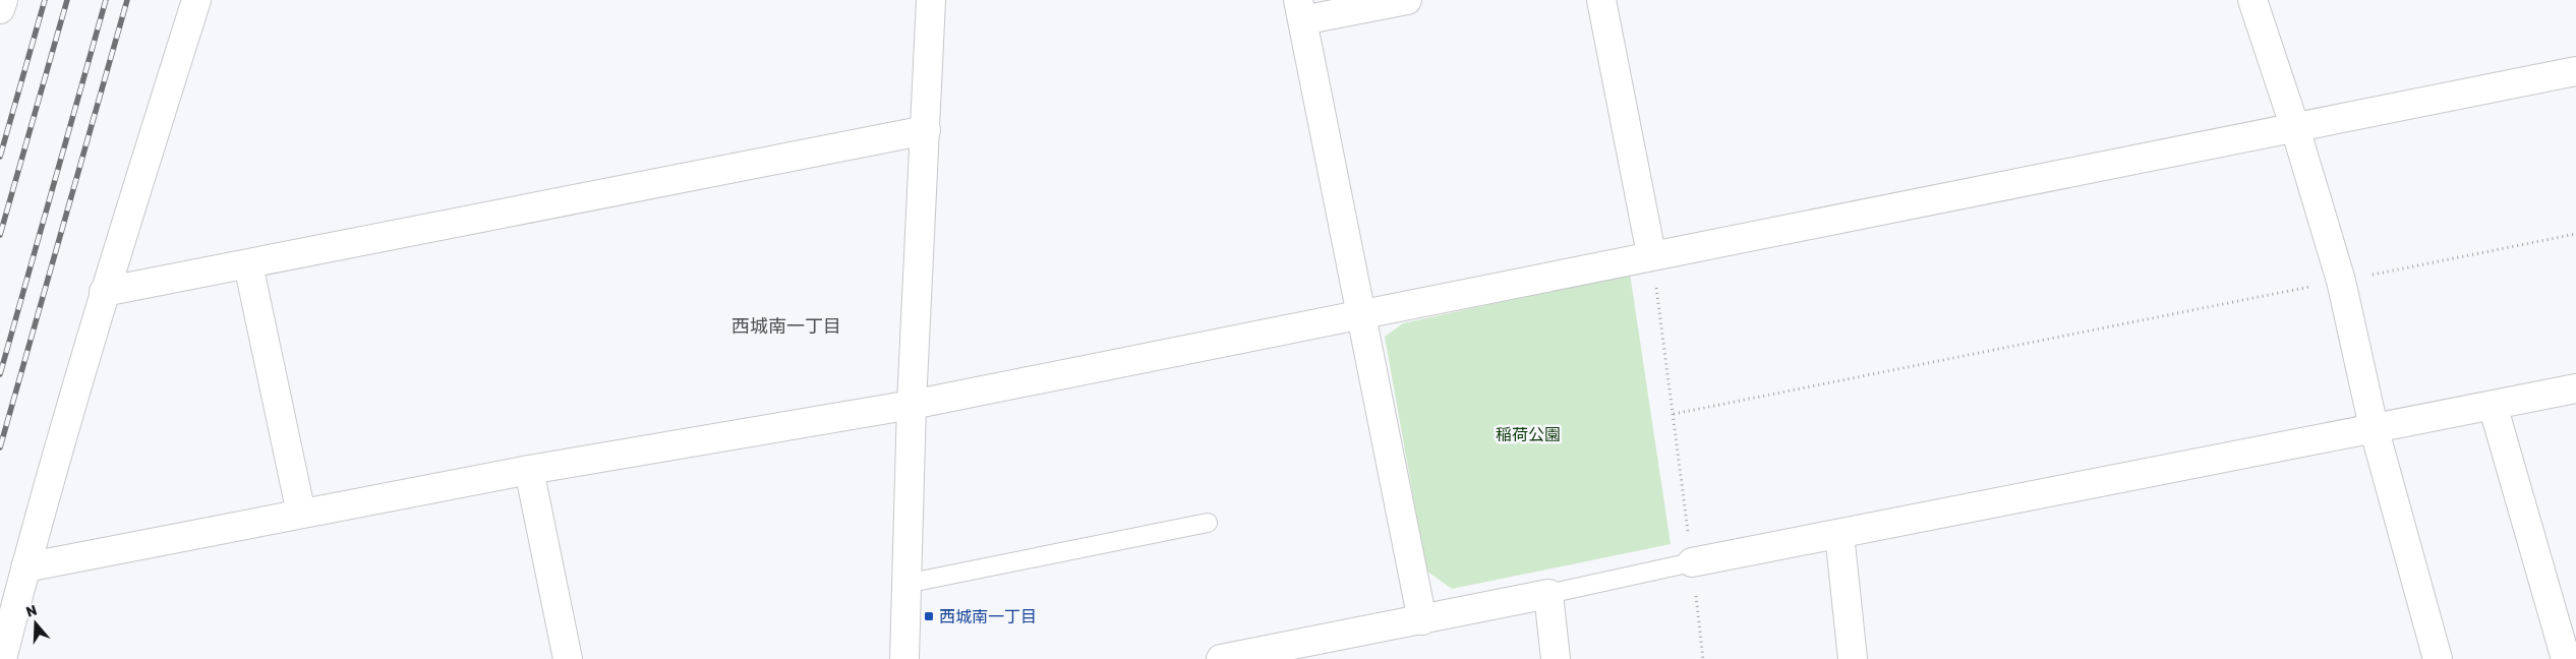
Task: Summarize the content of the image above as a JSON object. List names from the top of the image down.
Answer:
{
  "districts": ["西城南一丁目"],
  "parks": ["稲荷公園"],
  "places": {
    "transit": ["西城南一丁目"]
  },
  "north": "top"
}
